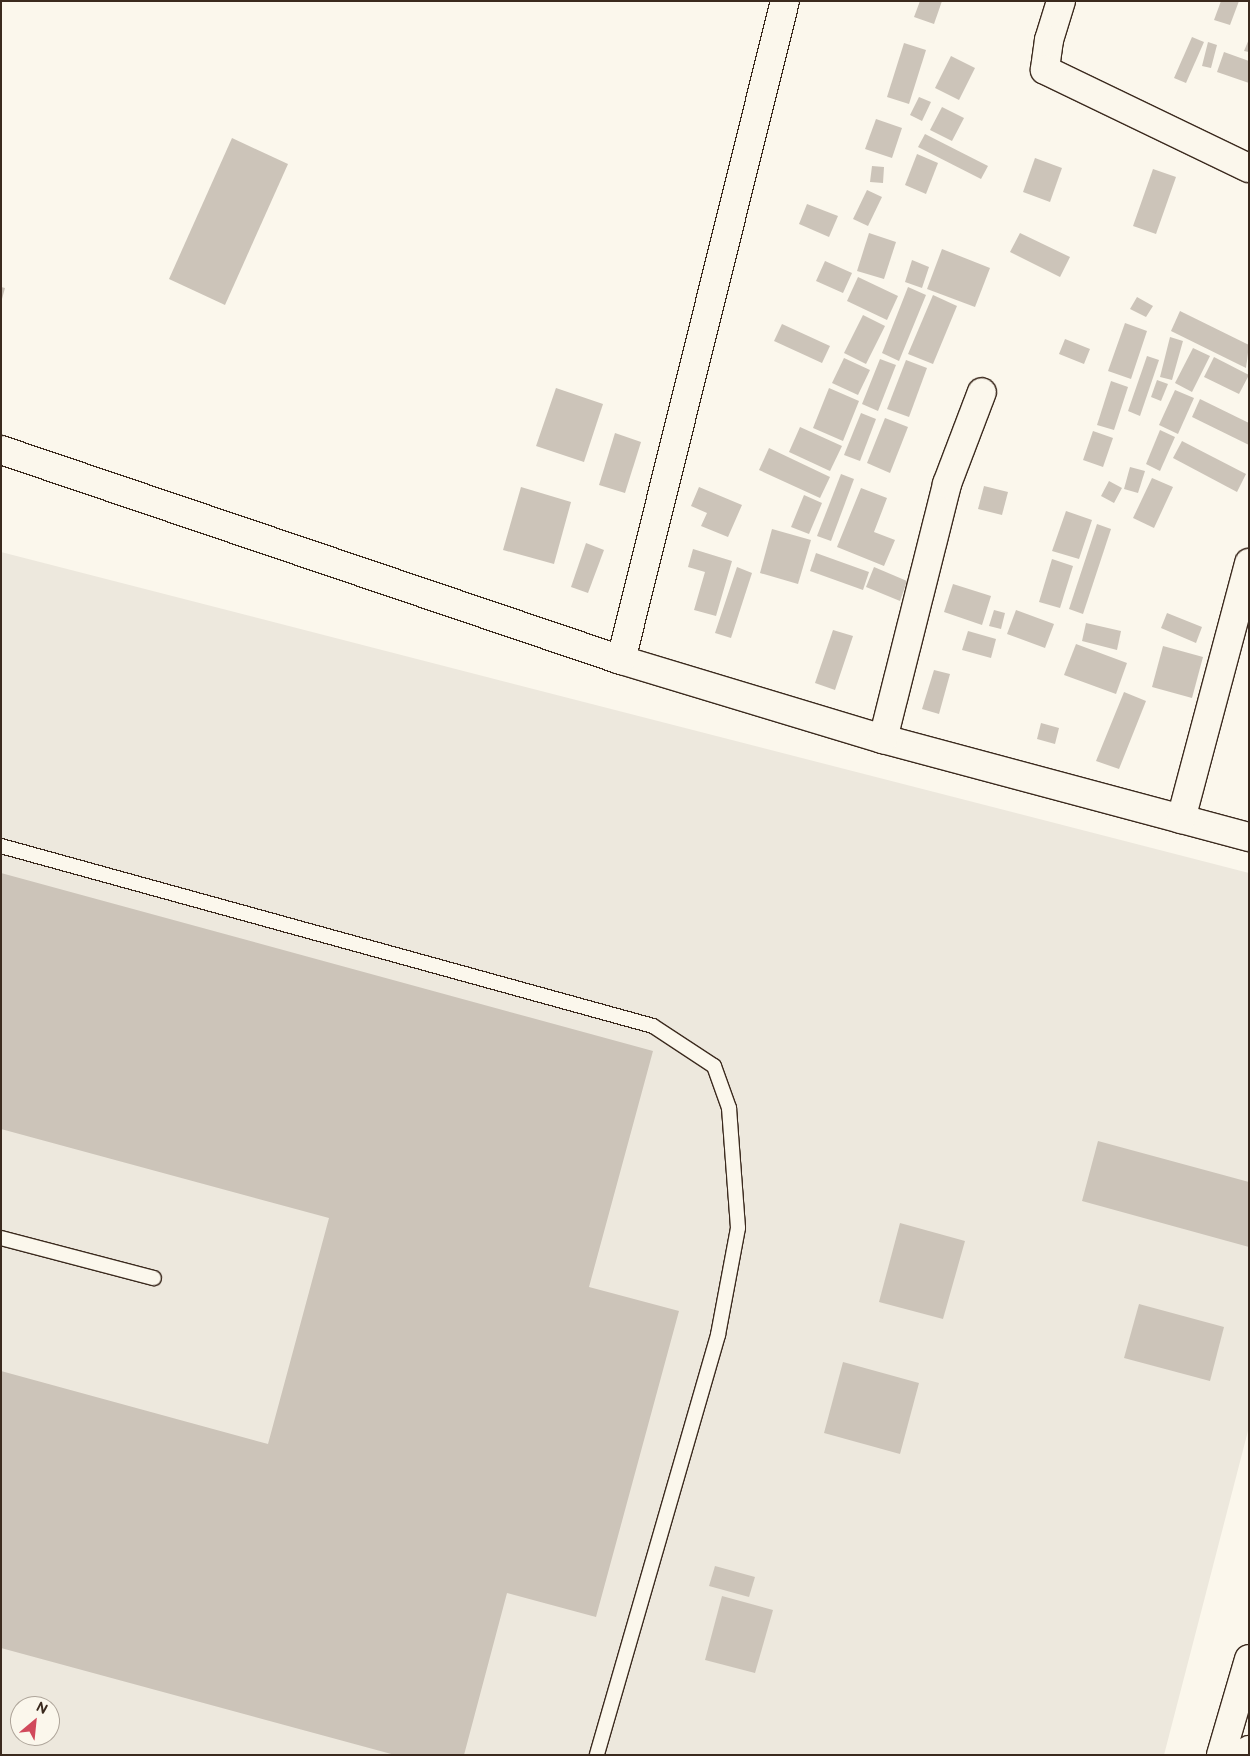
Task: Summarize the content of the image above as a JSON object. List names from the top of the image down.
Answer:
{
  "north": "top right"
}
